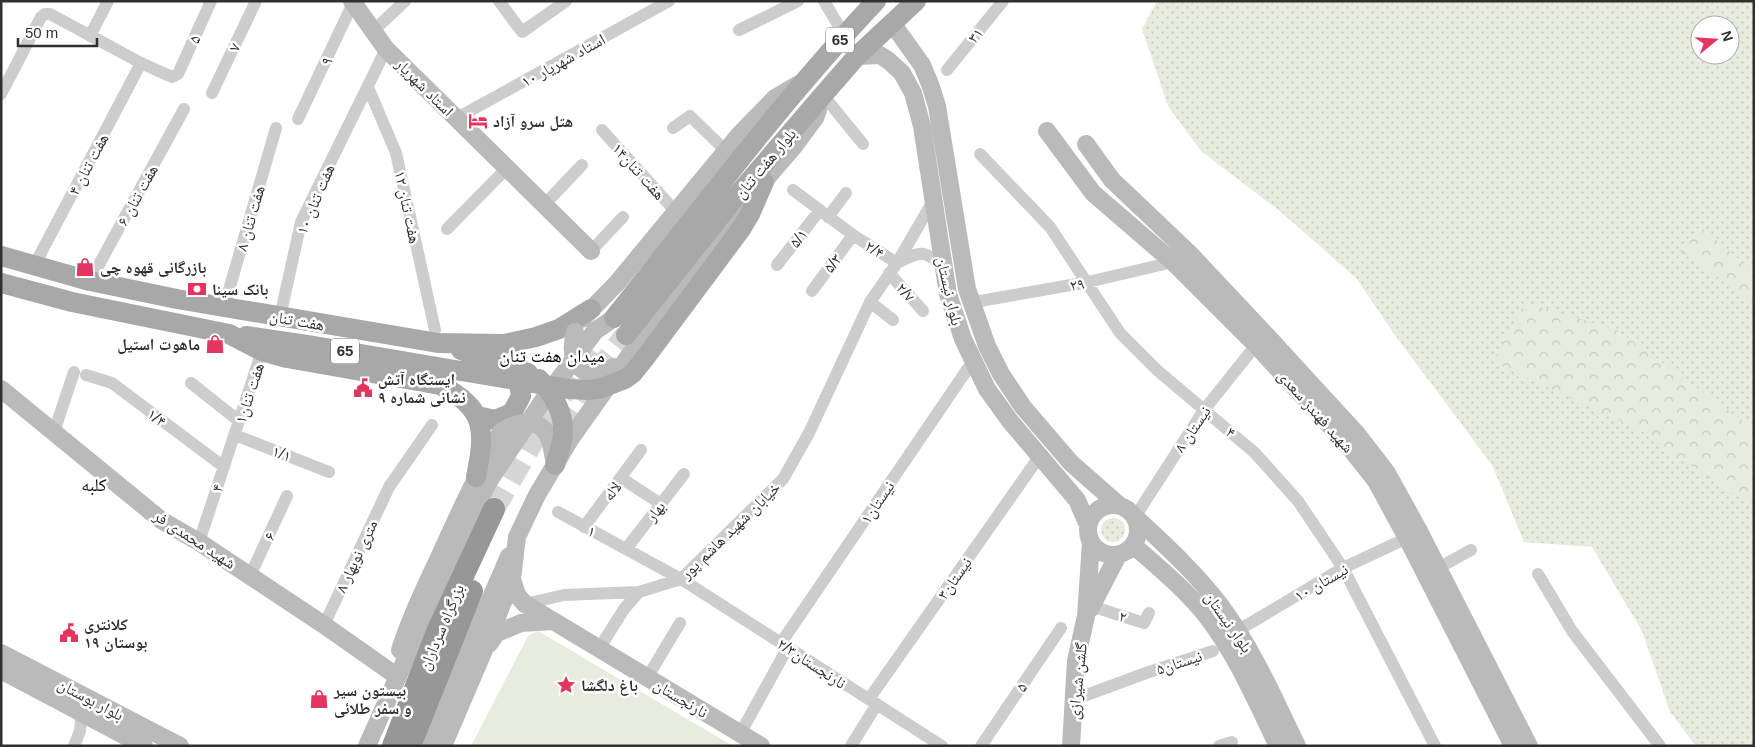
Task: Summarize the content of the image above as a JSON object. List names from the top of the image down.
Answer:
{
  "streets": {
    "highway": ["بزرگراه سرداران"],
    "main road": [
      "65",
      "استاد شهریار",
      "بلوار هفت تنان",
      "بلوار نیستان",
      "هفت تنان",
      "شهید فهندژ سعدی",
      "شهید محمدی فر",
      "گلشن شیرازی",
      "نارنجستان",
      "بلوار بوستان"
    ],
    "street": [
      "۳۱",
      "۵",
      "۷",
      "استاد شهریار ۱۰",
      "۹",
      "هفت تنان ۴",
      "هفت تنان۱۴",
      "هفت تنان ۶",
      "هفت تنان ۱۰",
      "هفت تنان ۱۲",
      "هفت تنان ۸",
      "۵/۱",
      "۲/۴",
      "۵/۳",
      "۲۹",
      "۲/۷",
      "هفت تنان۱",
      "۱/۴",
      "نیستان ۸",
      "۴",
      "۱/۱",
      "لاله ‍",
      "۱نیستان",
      "بهار",
      "خیابان شهید هاشم پور",
      "۱",
      "۶",
      "۸ متری نوبهار",
      "۳نیستان",
      "نیستان ۱۰",
      "۲",
      "۵نیستان",
      "۲/۳نارنجستان"
    ]
  },
  "crossings": [
    ["۵", "هفت تنان ۴"],
    ["65", "بلوار هفت تنان"],
    ["65", "هفت تنان۱۴"],
    ["65", "هفت تنان"],
    ["استاد شهریار ۱۰", "استاد شهریار"],
    ["۹", "استاد شهریار"],
    ["استاد شهریار", "هفت تنان ۱۰"],
    ["بلوار هفت تنان", "بلوار نیستان"],
    ["هفت تنان ۴", "هفت تنان"],
    ["هفت تنان ۶", "هفت تنان"],
    ["هفت تنان ۱۰", "هفت تنان ۱۲"],
    ["هفت تنان ۱۰", "هفت تنان"],
    ["هفت تنان ۱۲", "هفت تنان"],
    ["هفت تنان ۸", "هفت تنان"],
    ["۵/۱", "۲/۴"],
    ["۲/۴", "۵/۳"],
    ["۲/۴", "۲/۷"],
    ["۲/۴", "خیابان شهید هاشم پور"],
    ["۲۹", "شهید فهندژ سعدی"],
    ["۲۹", "۴"],
    ["بلوار نیستان", "نیستان ۸"],
    ["بلوار نیستان", "۱نیستان"],
    ["بلوار نیستان", "خیابان شهید هاشم پور"],
    ["بلوار نیستان", "۳نیستان"],
    ["بلوار نیستان", "نیستان ۱۰"],
    ["بلوار نیستان", "گلشن شیرازی"],
    ["۲/۷", "خیابان شهید هاشم پور"],
    ["هفت تنان۱", "۴"],
    ["هفت تنان۱", "۱/۱"],
    ["شهید فهندژ سعدی", "نیستان ۸"],
    ["شهید فهندژ سعدی", "نیستان ۱۰"],
    ["۱/۴", "۴"],
    ["۱/۴", "شهید محمدی فر"],
    ["نیستان ۸", "۴"],
    ["نیستان ۸", "گلشن شیرازی"],
    ["۴", "۱/۱"],
    ["۴", "شهید محمدی فر"],
    ["۴", "نیستان ۱۰"],
    ["لاله ‍", "۱"],
    ["۱نیستان", "۲/۳نارنجستان"],
    ["۱نیستان", "نارنجستان"],
    ["بهار", "۱"],
    ["خیابان شهید هاشم پور", "۱"],
    ["خیابان شهید هاشم پور", "۲/۳نارنجستان"],
    ["خیابان شهید هاشم پور", "نارنجستان"],
    ["۱", "۲/۳نارنجستان"],
    ["۶", "شهید محمدی فر"],
    ["شهید محمدی فر", "۸ متری نوبهار"],
    ["۳نیستان", "۲/۳نارنجستان"],
    ["۲", "گلشن شیرازی"],
    ["۵نیستان", "گلشن شیرازی"]
  ],
  "districts": ["میدان هفت تنان", "کلبه"],
  "places": {
    "hotel": ["هتل سرو آزاد"],
    "shop": ["بازرگانی قهوه چی", "ماهوت استیل", "بیستون سیر و سفر طلائی"],
    "bank": ["بانک سینا"],
    "public building": ["ایستگاه آتش نشانی شماره ۹", "کلانتری ۱۹ بوستان"],
    "place": ["باغ دلگشا"]
  },
  "scale_bar": "50 m",
  "north": "right"
}
